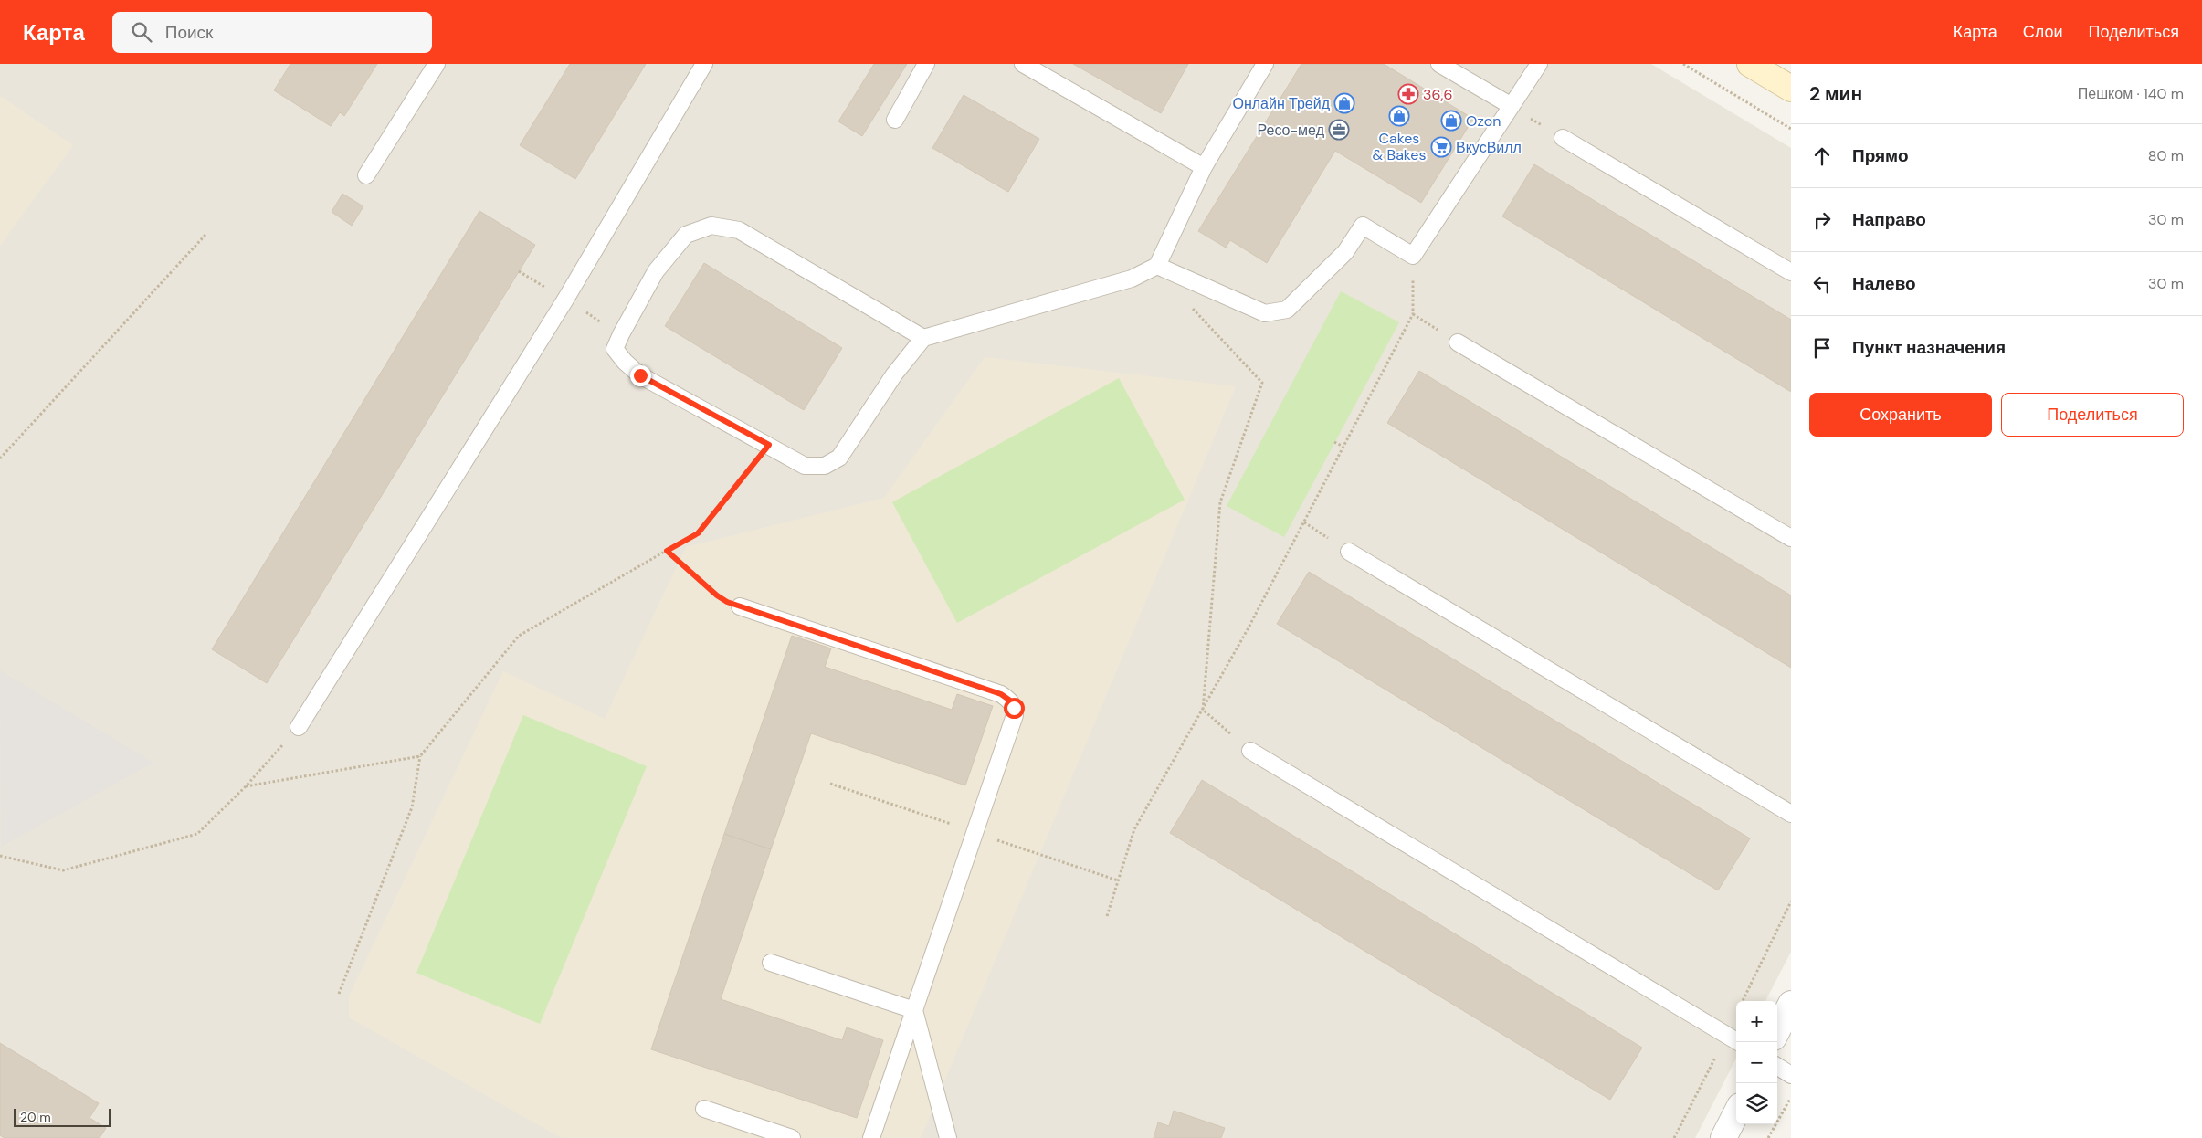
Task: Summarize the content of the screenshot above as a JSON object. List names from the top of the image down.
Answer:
{
  "places": {
    "pharmacy": ["36,6"],
    "shop": ["Онлайн Трейд", "Cakes & Bakes", "Ozon"],
    "office": ["Ресо-мед"],
    "supermarket": ["ВкусВилл"]
  },
  "scale_bar": "20 m",
  "page": {
    "header": "Карта",
    "search": "Поиск",
    "nav": ["Карта", "Слои", "Поделиться"],
    "heading": ["2 мин", "Пешком · 140 m"],
    "list": [
      ["Прямо", "80 m"],
      ["Направо", "30 m"],
      ["Налево", "30 m"],
      "Пункт назначения"
    ],
    "buttons": ["Сохранить", "Поделиться"],
    "map_buttons": ["+", "−"],
    "scale": "20 m"
  }
}
